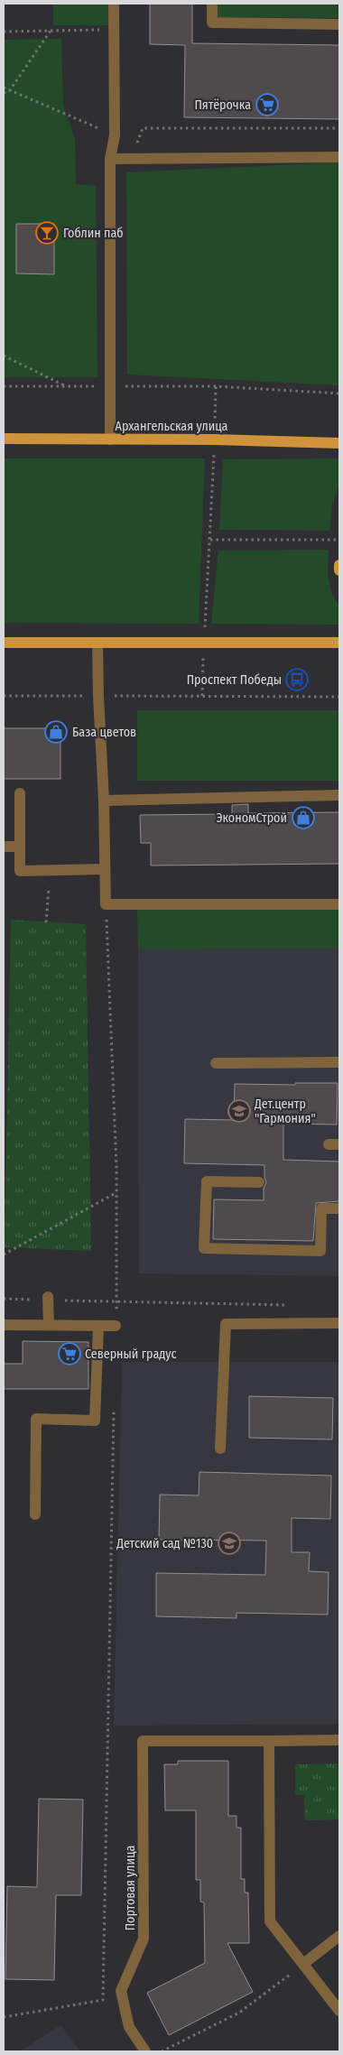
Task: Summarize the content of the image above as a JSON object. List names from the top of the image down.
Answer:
{
  "streets": {
    "main road": ["Архангельская улица"],
    "street": ["Портовая улица"]
  },
  "places": {
    "supermarket": ["Пятёрочка", "Северный градус"],
    "bar": ["Гоблин паб"],
    "bus stop": ["Проспект Победы"],
    "shop": ["База цветов", "ЭкономСтрой"],
    "school or university": ["Дет.центр \"Гармония\"", "Детский сад №130"]
  }
}
